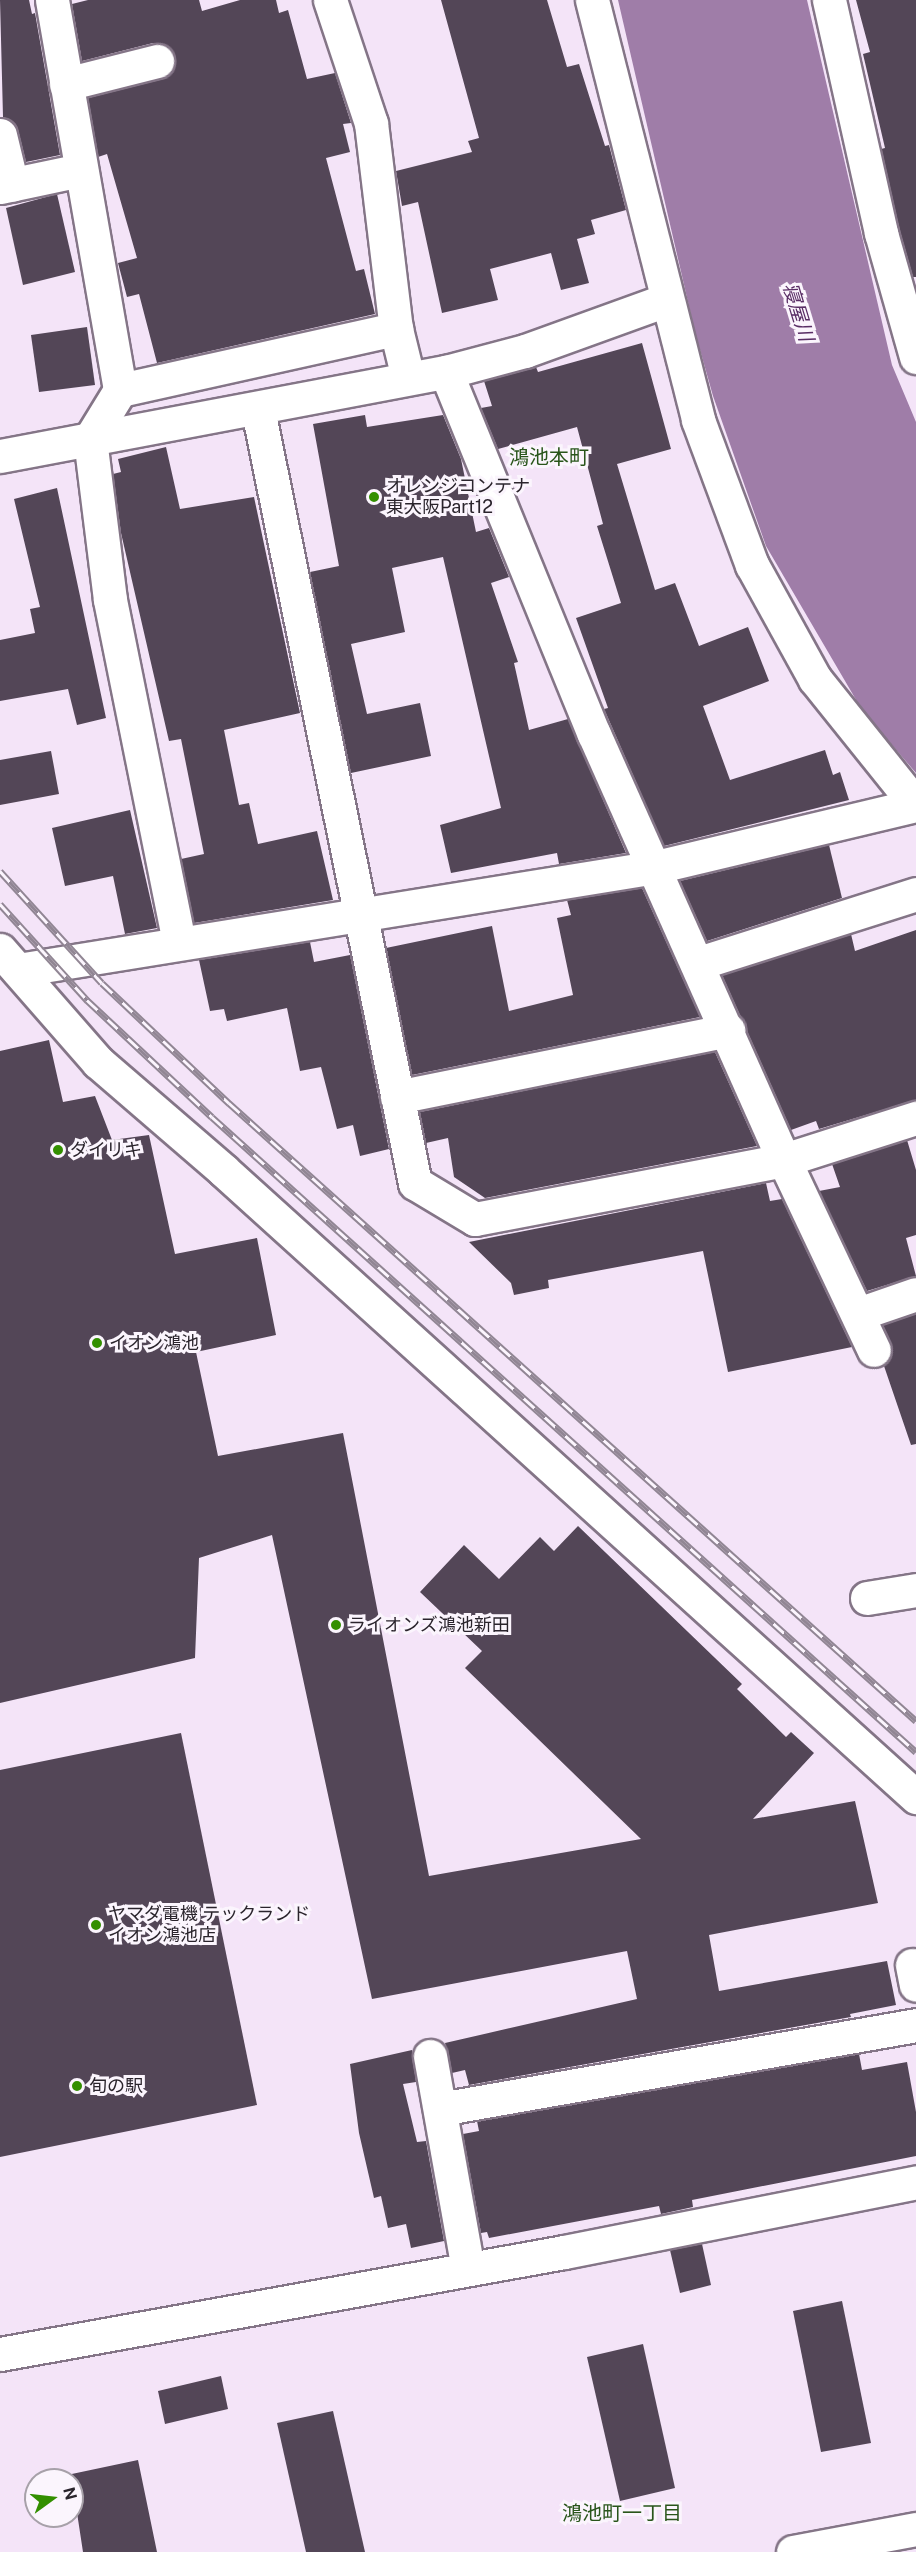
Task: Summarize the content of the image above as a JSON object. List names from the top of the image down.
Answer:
{
  "districts": ["鴻池本町", "鴻池町一丁目"],
  "water": ["寝屋川"],
  "places": [
    "オレンジコンテナ 東大阪Part12",
    "ダイリキ",
    "イオン鴻池",
    "ライオンズ鴻池新田",
    "ヤマダ電機 テックランド イオン鴻池店",
    "旬の駅"
  ],
  "north": "right"
}
